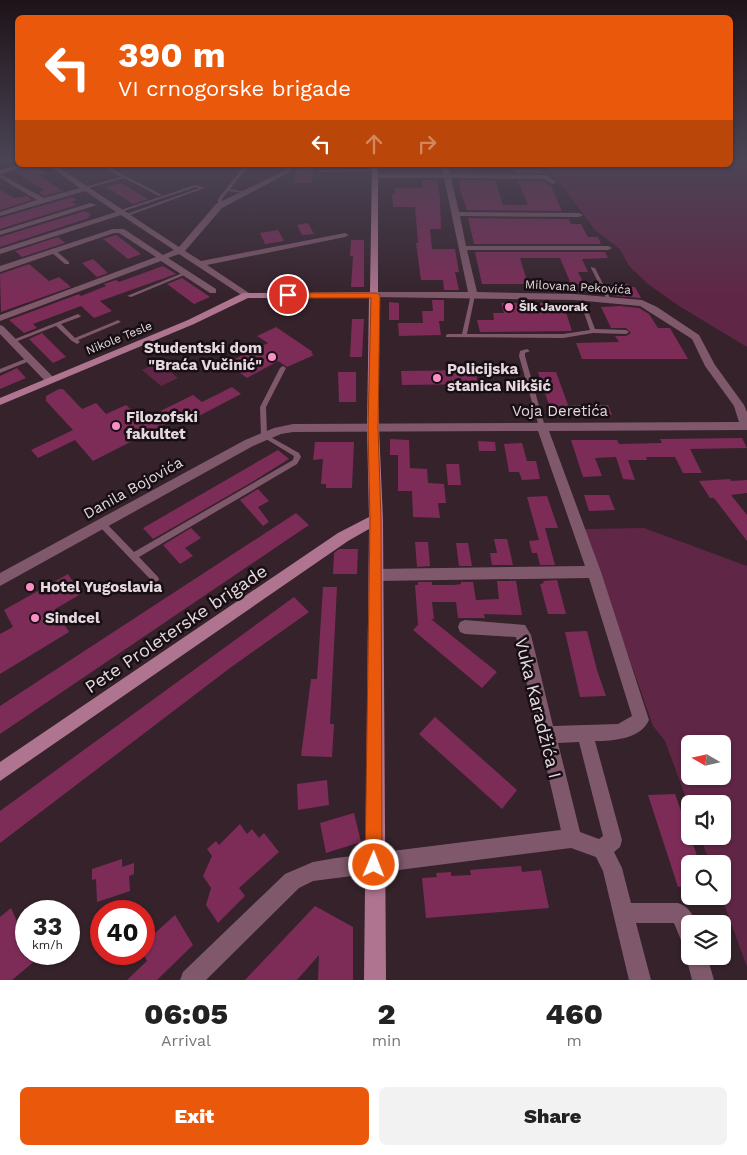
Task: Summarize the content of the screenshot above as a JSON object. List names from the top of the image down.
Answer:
{
  "streets": {
    "street": [
      "Milovana Pekovića",
      "Nikole Tesle",
      "Voja Deretića",
      "Danila Bojovića",
      "Pete Proleterske brigade",
      "Vuka Karadžića I"
    ]
  },
  "crossings": [
    ["Milovana Pekovića", "Voja Deretića"],
    ["Voja Deretića", "Danila Bojovića"]
  ],
  "places": [
    "Šik Javorak",
    "Studentski dom \"Braća Vučinić\"",
    "Policijska stanica Nikšić",
    "Filozofski fakultet",
    "Hotel Yugoslavia",
    "Sindcel"
  ],
  "north": "left",
  "page": {
    "turn": ["390 m", "VI crnogorske brigade"],
    "speed": "33 km/h",
    "limit": "40",
    "eta": [
      "06:05",
      "Arrival",
      "2",
      "min",
      "460",
      "m"
    ],
    "buttons": ["Exit", "Share"]
  }
}
